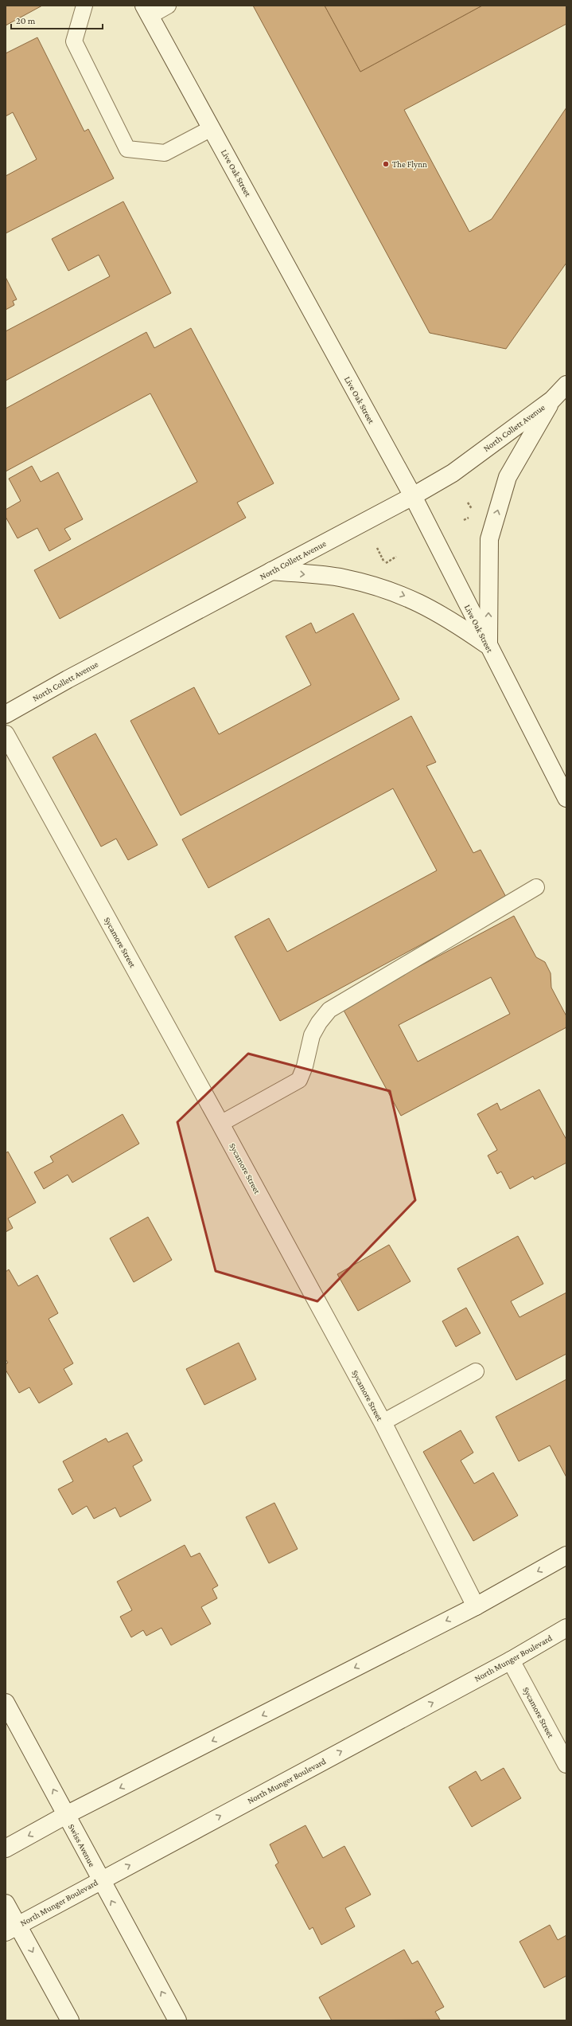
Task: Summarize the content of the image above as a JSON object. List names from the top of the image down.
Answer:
{
  "streets": {
    "street": [
      "Live Oak Street",
      "North Collett Avenue",
      "Sycamore Street",
      "North Munger Boulevard",
      "Swiss Avenue"
    ]
  },
  "crossings": [
    ["Live Oak Street", "North Collett Avenue"],
    ["Sycamore Street", "North Munger Boulevard"],
    ["North Munger Boulevard", "Swiss Avenue"]
  ],
  "places": ["The Flynn"],
  "scale_bar": "20 m"
}
